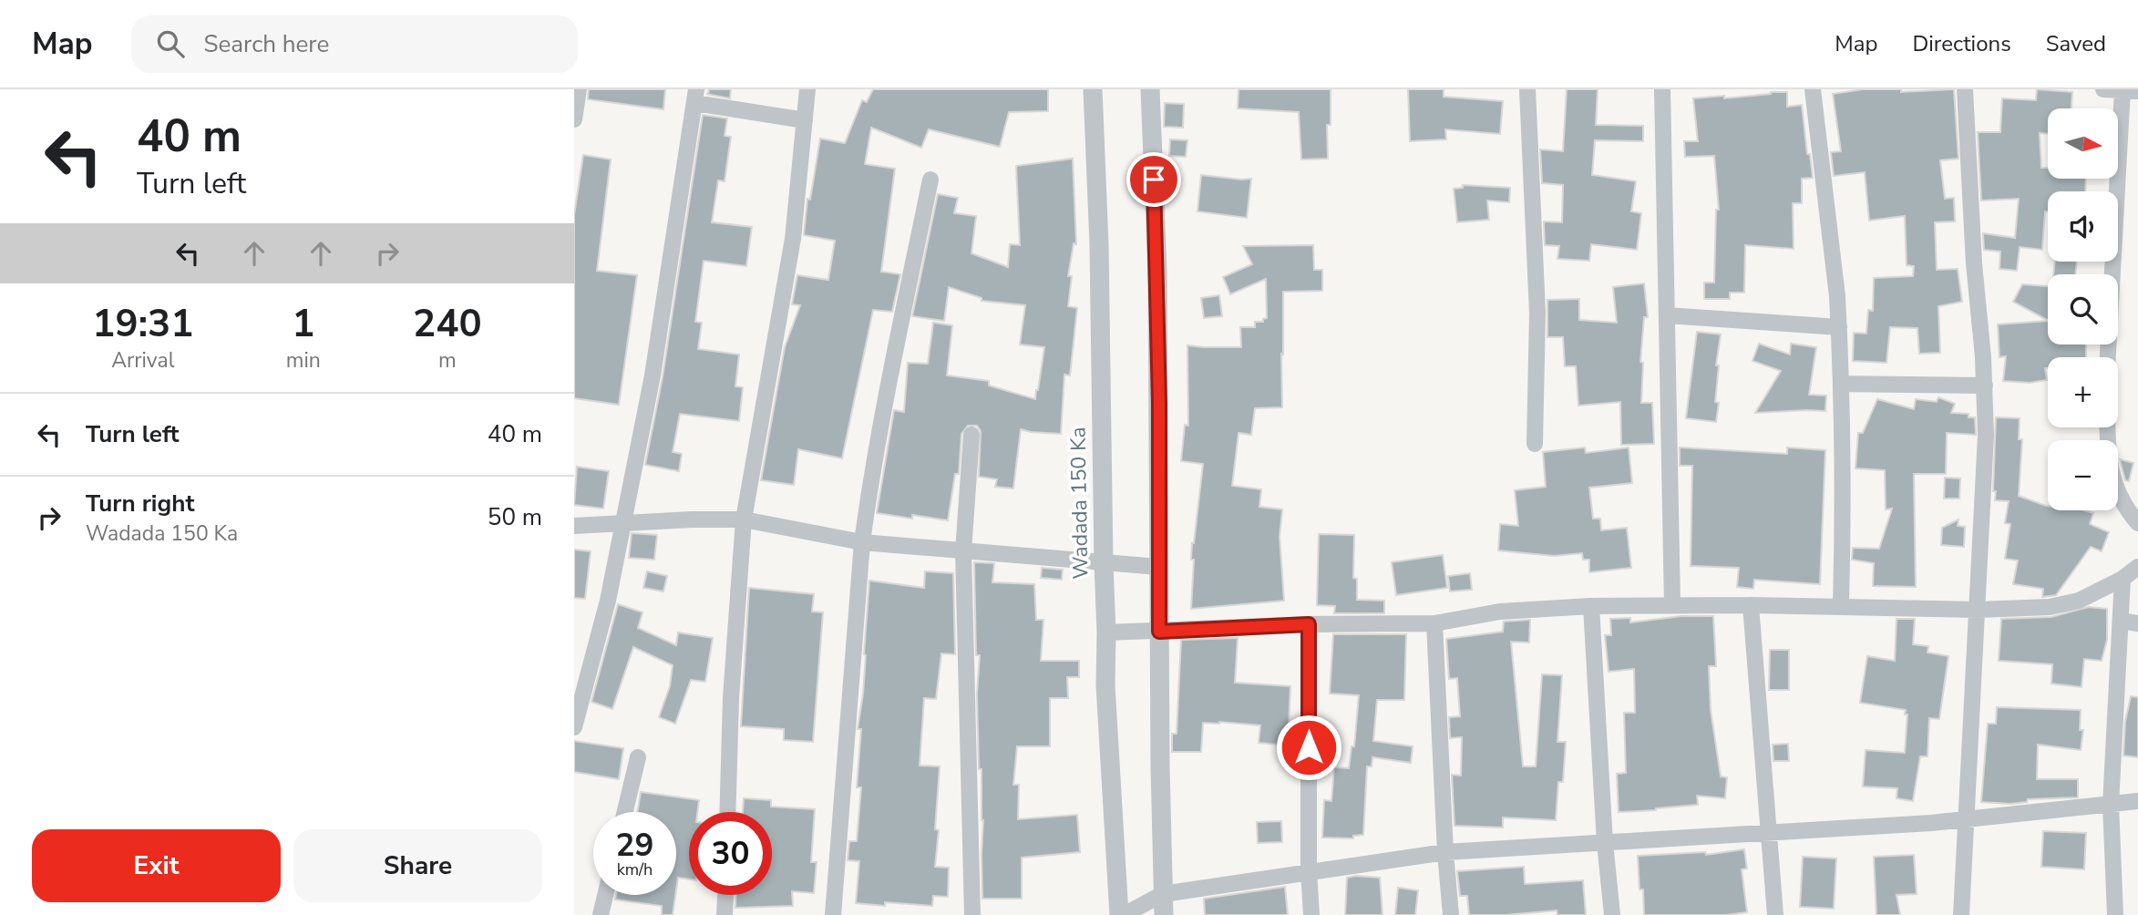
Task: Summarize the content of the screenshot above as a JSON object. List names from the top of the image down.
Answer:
{
  "streets": {
    "street": ["Wadada 150 Ka"]
  },
  "north": "right",
  "page": {
    "header": "Map",
    "search": "Search here",
    "nav": ["Map", "Directions", "Saved"],
    "turn": ["40 m", "Turn left"],
    "map_buttons": ["+", "−"],
    "eta": [
      "19:31",
      "Arrival",
      "1",
      "min",
      "240",
      "m"
    ],
    "list": [
      {
        "name": "Turn left",
        "value": "40 m"
      },
      {
        "name": "Turn right",
        "note": "Wadada 150 Ka",
        "value": "50 m"
      }
    ],
    "speed": "29 km/h",
    "limit": "30",
    "buttons": ["Exit", "Share"]
  }
}
